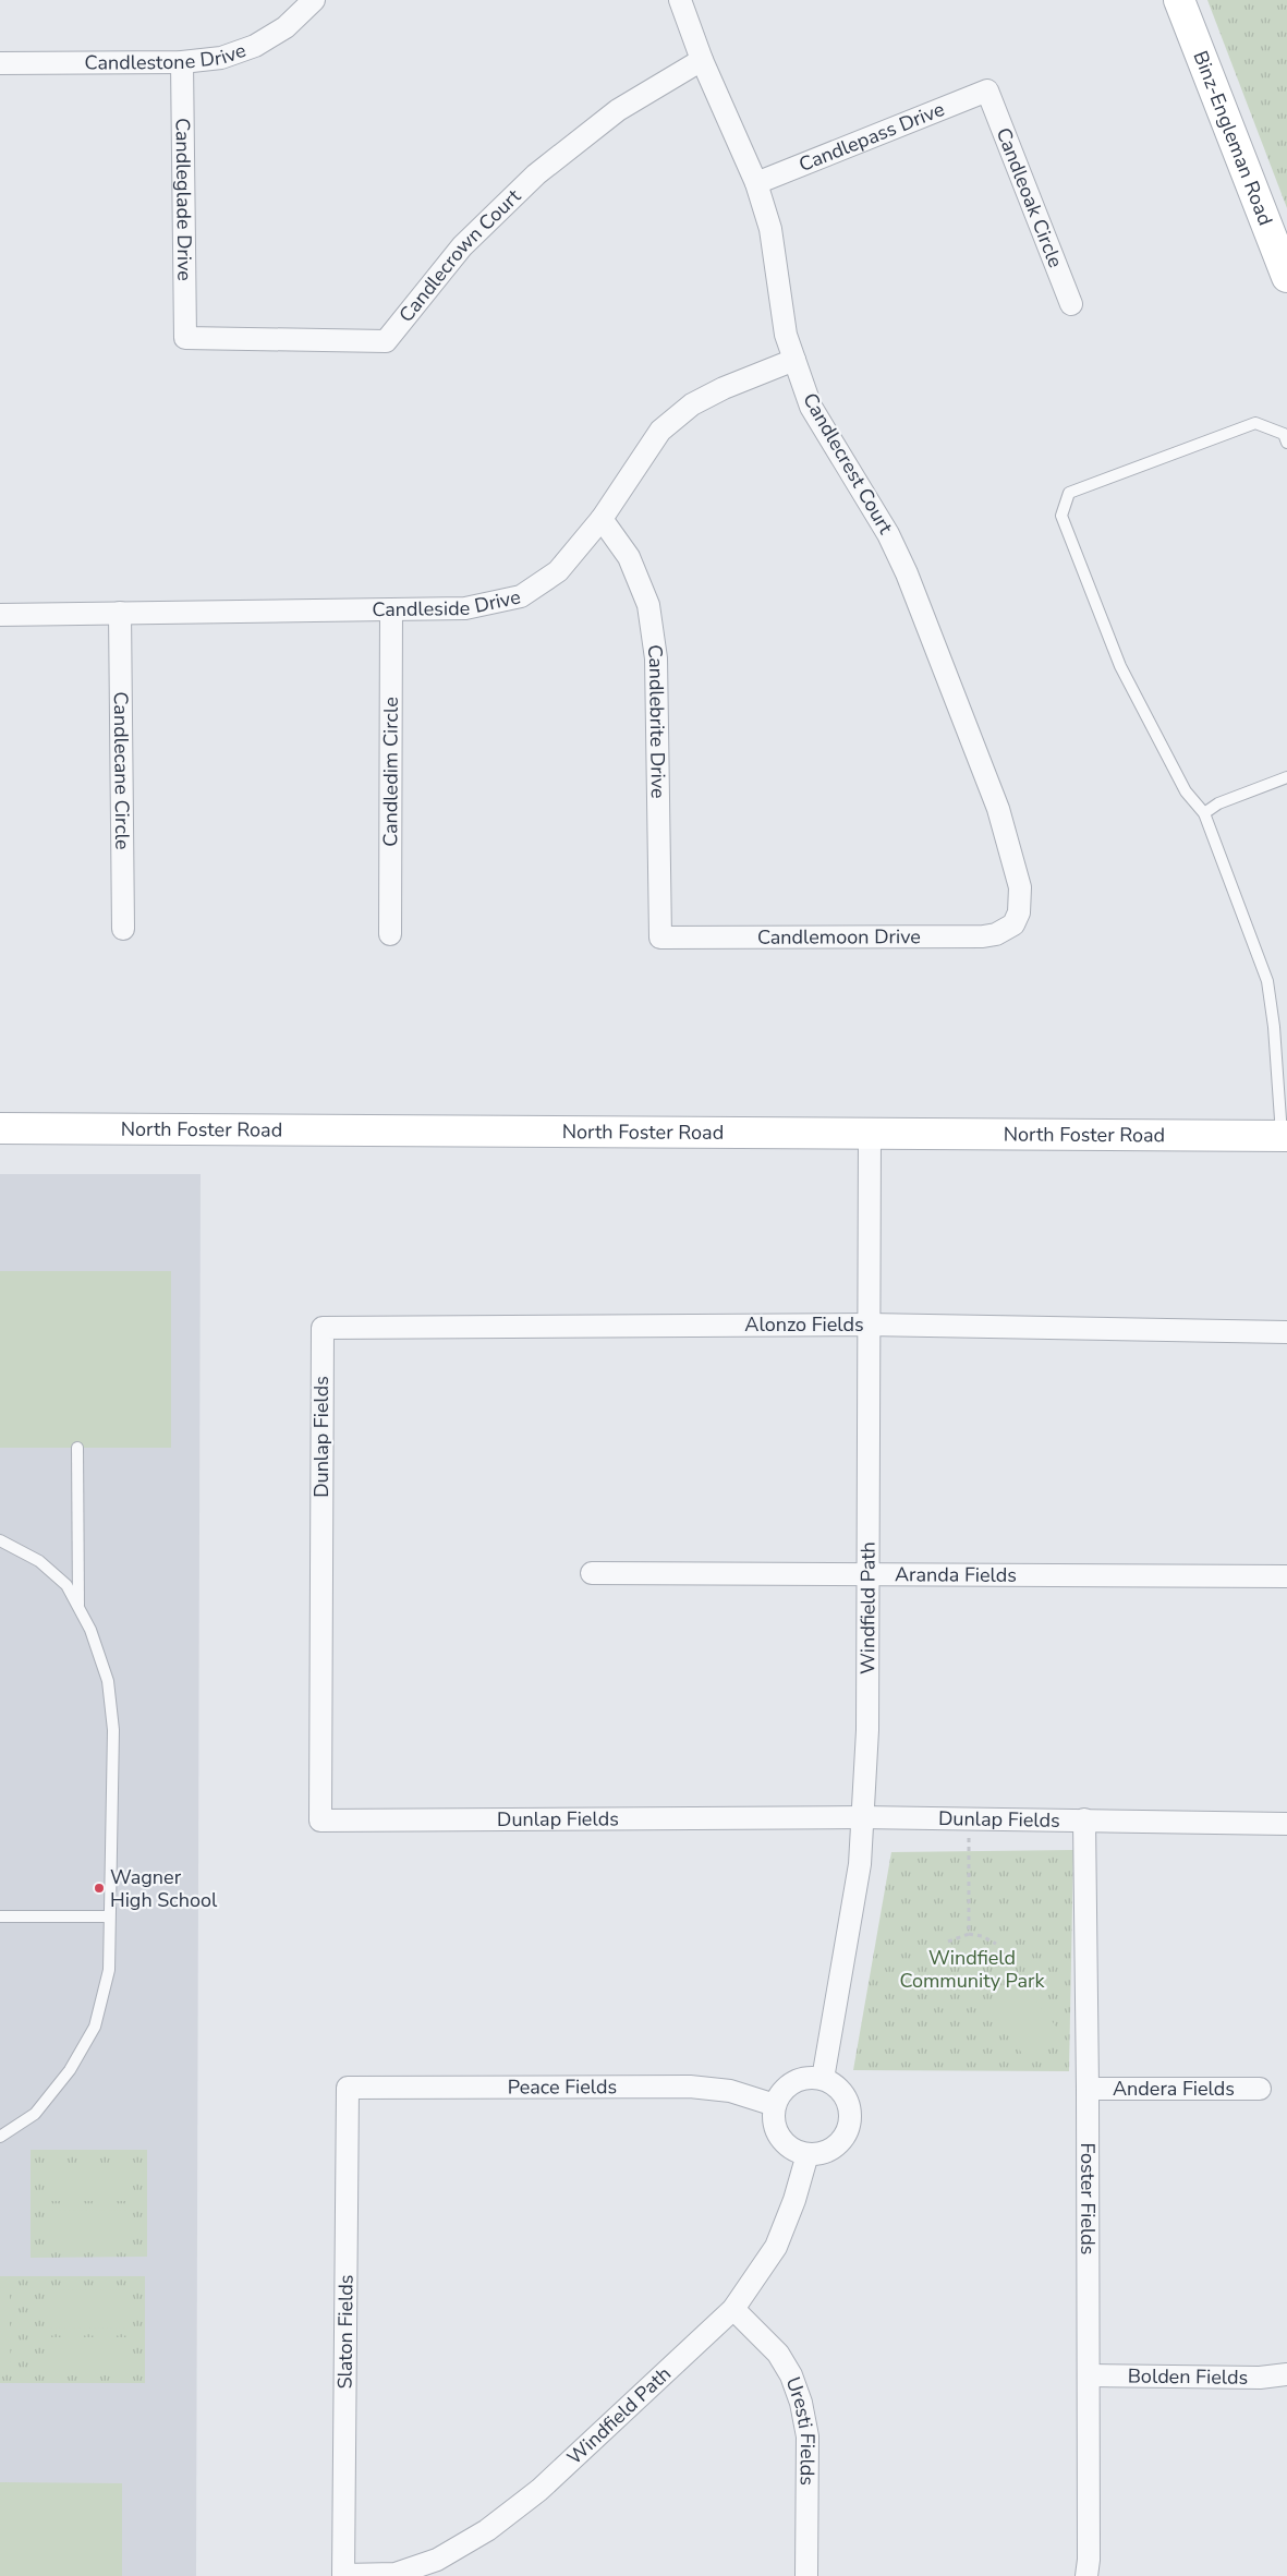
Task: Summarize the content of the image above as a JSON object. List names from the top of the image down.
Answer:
{
  "streets": {
    "main road": ["Binz-Engleman Road", "North Foster Road"],
    "street": [
      "Candlestone Drive",
      "Candlepass Drive",
      "Candleoak Circle",
      "Candleglade Drive",
      "Candlecrown Court",
      "Candlecrest Court",
      "Candleside Drive",
      "Candlebrite Drive",
      "Candlecane Circle",
      "Candledim Circle",
      "Candlemoon Drive",
      "Alonzo Fields",
      "Dunlap Fields",
      "Aranda Fields",
      "Windfield Path",
      "Peace Fields",
      "Andera Fields",
      "Foster Fields",
      "Slaton Fields",
      "Bolden Fields",
      "Uresti Fields"
    ]
  },
  "crossings": [
    ["Candlestone Drive", "Candleglade Drive"],
    ["Candlepass Drive", "Candleoak Circle"],
    ["Candlepass Drive", "Candlecrest Court"],
    ["Candleglade Drive", "Candlecrown Court"],
    ["Candlecrown Court", "Candlecrest Court"],
    ["Candlecrest Court", "Candleside Drive"],
    ["Candlecrest Court", "Candlemoon Drive"],
    ["Candleside Drive", "Candlebrite Drive"],
    ["Candleside Drive", "Candlecane Circle"],
    ["Candleside Drive", "Candledim Circle"],
    ["Candlebrite Drive", "Candlemoon Drive"],
    ["North Foster Road", "Windfield Path"],
    ["Alonzo Fields", "Dunlap Fields"],
    ["Alonzo Fields", "Windfield Path"],
    ["Dunlap Fields", "Windfield Path"],
    ["Dunlap Fields", "Foster Fields"],
    ["Aranda Fields", "Windfield Path"],
    ["Windfield Path", "Peace Fields"],
    ["Windfield Path", "Slaton Fields"],
    ["Windfield Path", "Uresti Fields"],
    ["Peace Fields", "Slaton Fields"],
    ["Andera Fields", "Foster Fields"],
    ["Foster Fields", "Bolden Fields"]
  ],
  "parks": ["Windfield Community Park"],
  "places": ["Wagner High School"]
}
